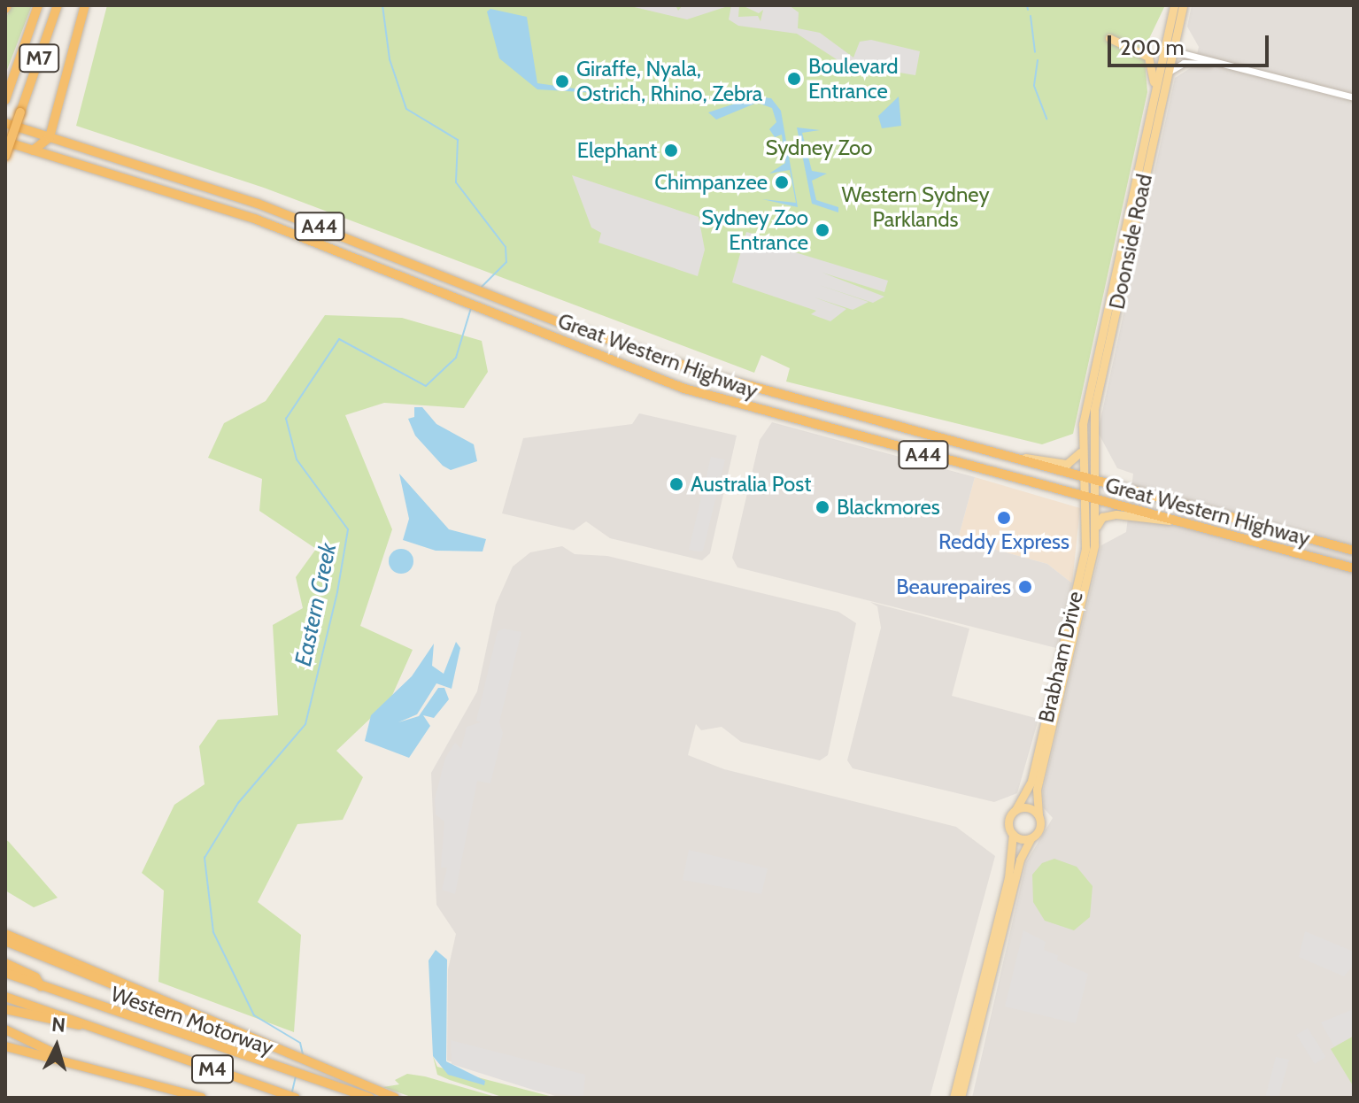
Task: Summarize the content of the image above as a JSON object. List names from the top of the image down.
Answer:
{
  "streets": {
    "highway": [
      "M7",
      "A44",
      "Great Western Highway",
      "Western Motorway",
      "M4"
    ],
    "main road": ["Doonside Road", "Brabham Drive"]
  },
  "crossings": [
    ["Doonside Road", "Great Western Highway"],
    ["Great Western Highway", "Brabham Drive"]
  ],
  "water": ["Eastern Creek"],
  "parks": ["Sydney Zoo", "Western Sydney Parklands"],
  "places": [
    "Boulevard Entrance",
    "Giraffe, Nyala, Ostrich, Rhino, Zebra",
    "Elephant",
    "Chimpanzee",
    "Sydney Zoo Entrance",
    "Australia Post",
    "Blackmores",
    "Reddy Express",
    "Beaurepaires"
  ],
  "scale_bar": "200 m",
  "north": "top"
}
